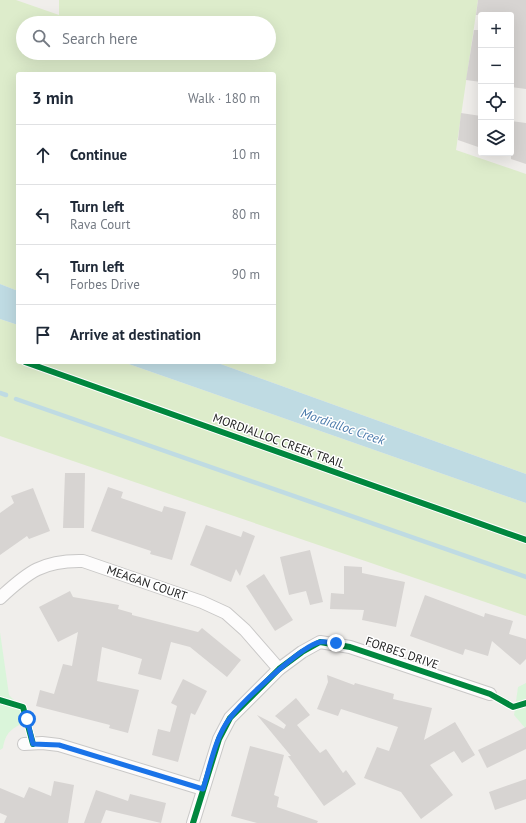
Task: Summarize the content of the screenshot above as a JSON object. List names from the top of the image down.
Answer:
{
  "streets": {
    "street": ["MEAGAN COURT", "FORBES DRIVE"],
    "cycle path": ["MORDIALLOC CREEK TRAIL"]
  },
  "crossings": [
    ["MEAGAN COURT", "FORBES DRIVE"]
  ],
  "water": ["Mordialloc Creek"],
  "page": {
    "map_buttons": ["+", "−"],
    "search": "Search here",
    "heading": ["3 min", "Walk · 180 m"],
    "list": [
      ["Continue", "10 m"],
      ["Turn left", "Rava Court", "80 m"],
      ["Turn left", "Forbes Drive", "90 m"],
      "Arrive at destination"
    ]
  }
}
